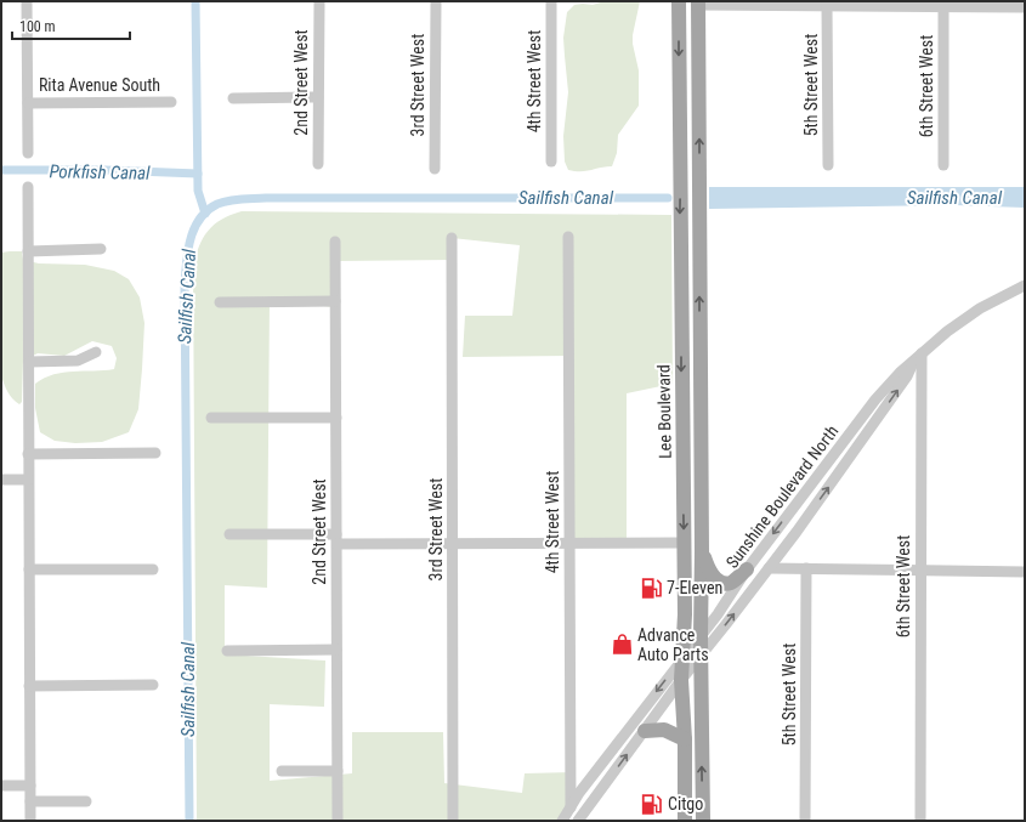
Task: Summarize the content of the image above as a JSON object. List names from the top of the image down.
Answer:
{
  "streets": {
    "main road": ["Lee Boulevard"],
    "street": [
      "4th Street West",
      "2nd Street West",
      "Rita Avenue South",
      "3rd Street West",
      "5th Street West",
      "6th Street West",
      "Sunshine Boulevard North"
    ]
  },
  "crossings": [
    ["4th Street West", "Sunshine Boulevard North"],
    ["6th Street West", "Sunshine Boulevard North"],
    ["Lee Boulevard", "Sunshine Boulevard North"]
  ],
  "water": ["Porkfish Canal", "Sailfish Canal"],
  "places": {
    "fuel station": ["7-Eleven", "Citgo"],
    "shop": ["Advance Auto Parts"]
  },
  "scale_bar": "100 m"
}
